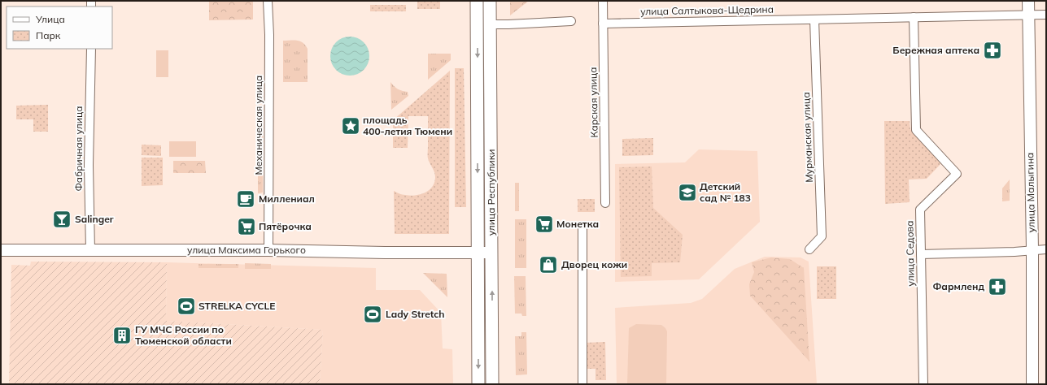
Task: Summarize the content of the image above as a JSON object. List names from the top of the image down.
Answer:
{
  "streets": {
    "main road": ["улица Республики"],
    "street": [
      "улица Салтыкова-Щедрина",
      "Карская улица",
      "Механическая улица",
      "Мурманская улица",
      "Фабричная улица",
      "улица Малыгина",
      "улица Максима Горького",
      "улица Седова"
    ]
  },
  "crossings": [
    ["улица Салтыкова-Щедрина", "Карская улица"],
    ["улица Салтыкова-Щедрина", "Мурманская улица"],
    ["улица Салтыкова-Щедрина", "улица Малыгина"],
    ["улица Салтыкова-Щедрина", "улица Седова"],
    ["Механическая улица", "улица Максима Горького"],
    ["Фабричная улица", "улица Максима Горького"],
    ["улица Республики", "улица Максима Горького"]
  ],
  "places": {
    "pharmacy": ["Бережная аптека", "Фармленд"],
    "place": ["площадь 400-летия Тюмени"],
    "school or university": ["Детский сад № 183"],
    "cafe": ["Миллениал"],
    "bar": ["Salinger"],
    "supermarket": ["Монетка", "Пятёрочка"],
    "shop": ["Дворец кожи"],
    "sports": ["STRELKA CYCLE", "Lady Stretch"],
    "building": ["ГУ МЧС России по Тюменской области"]
  },
  "legend": ["Улица", "Парк"]
}
